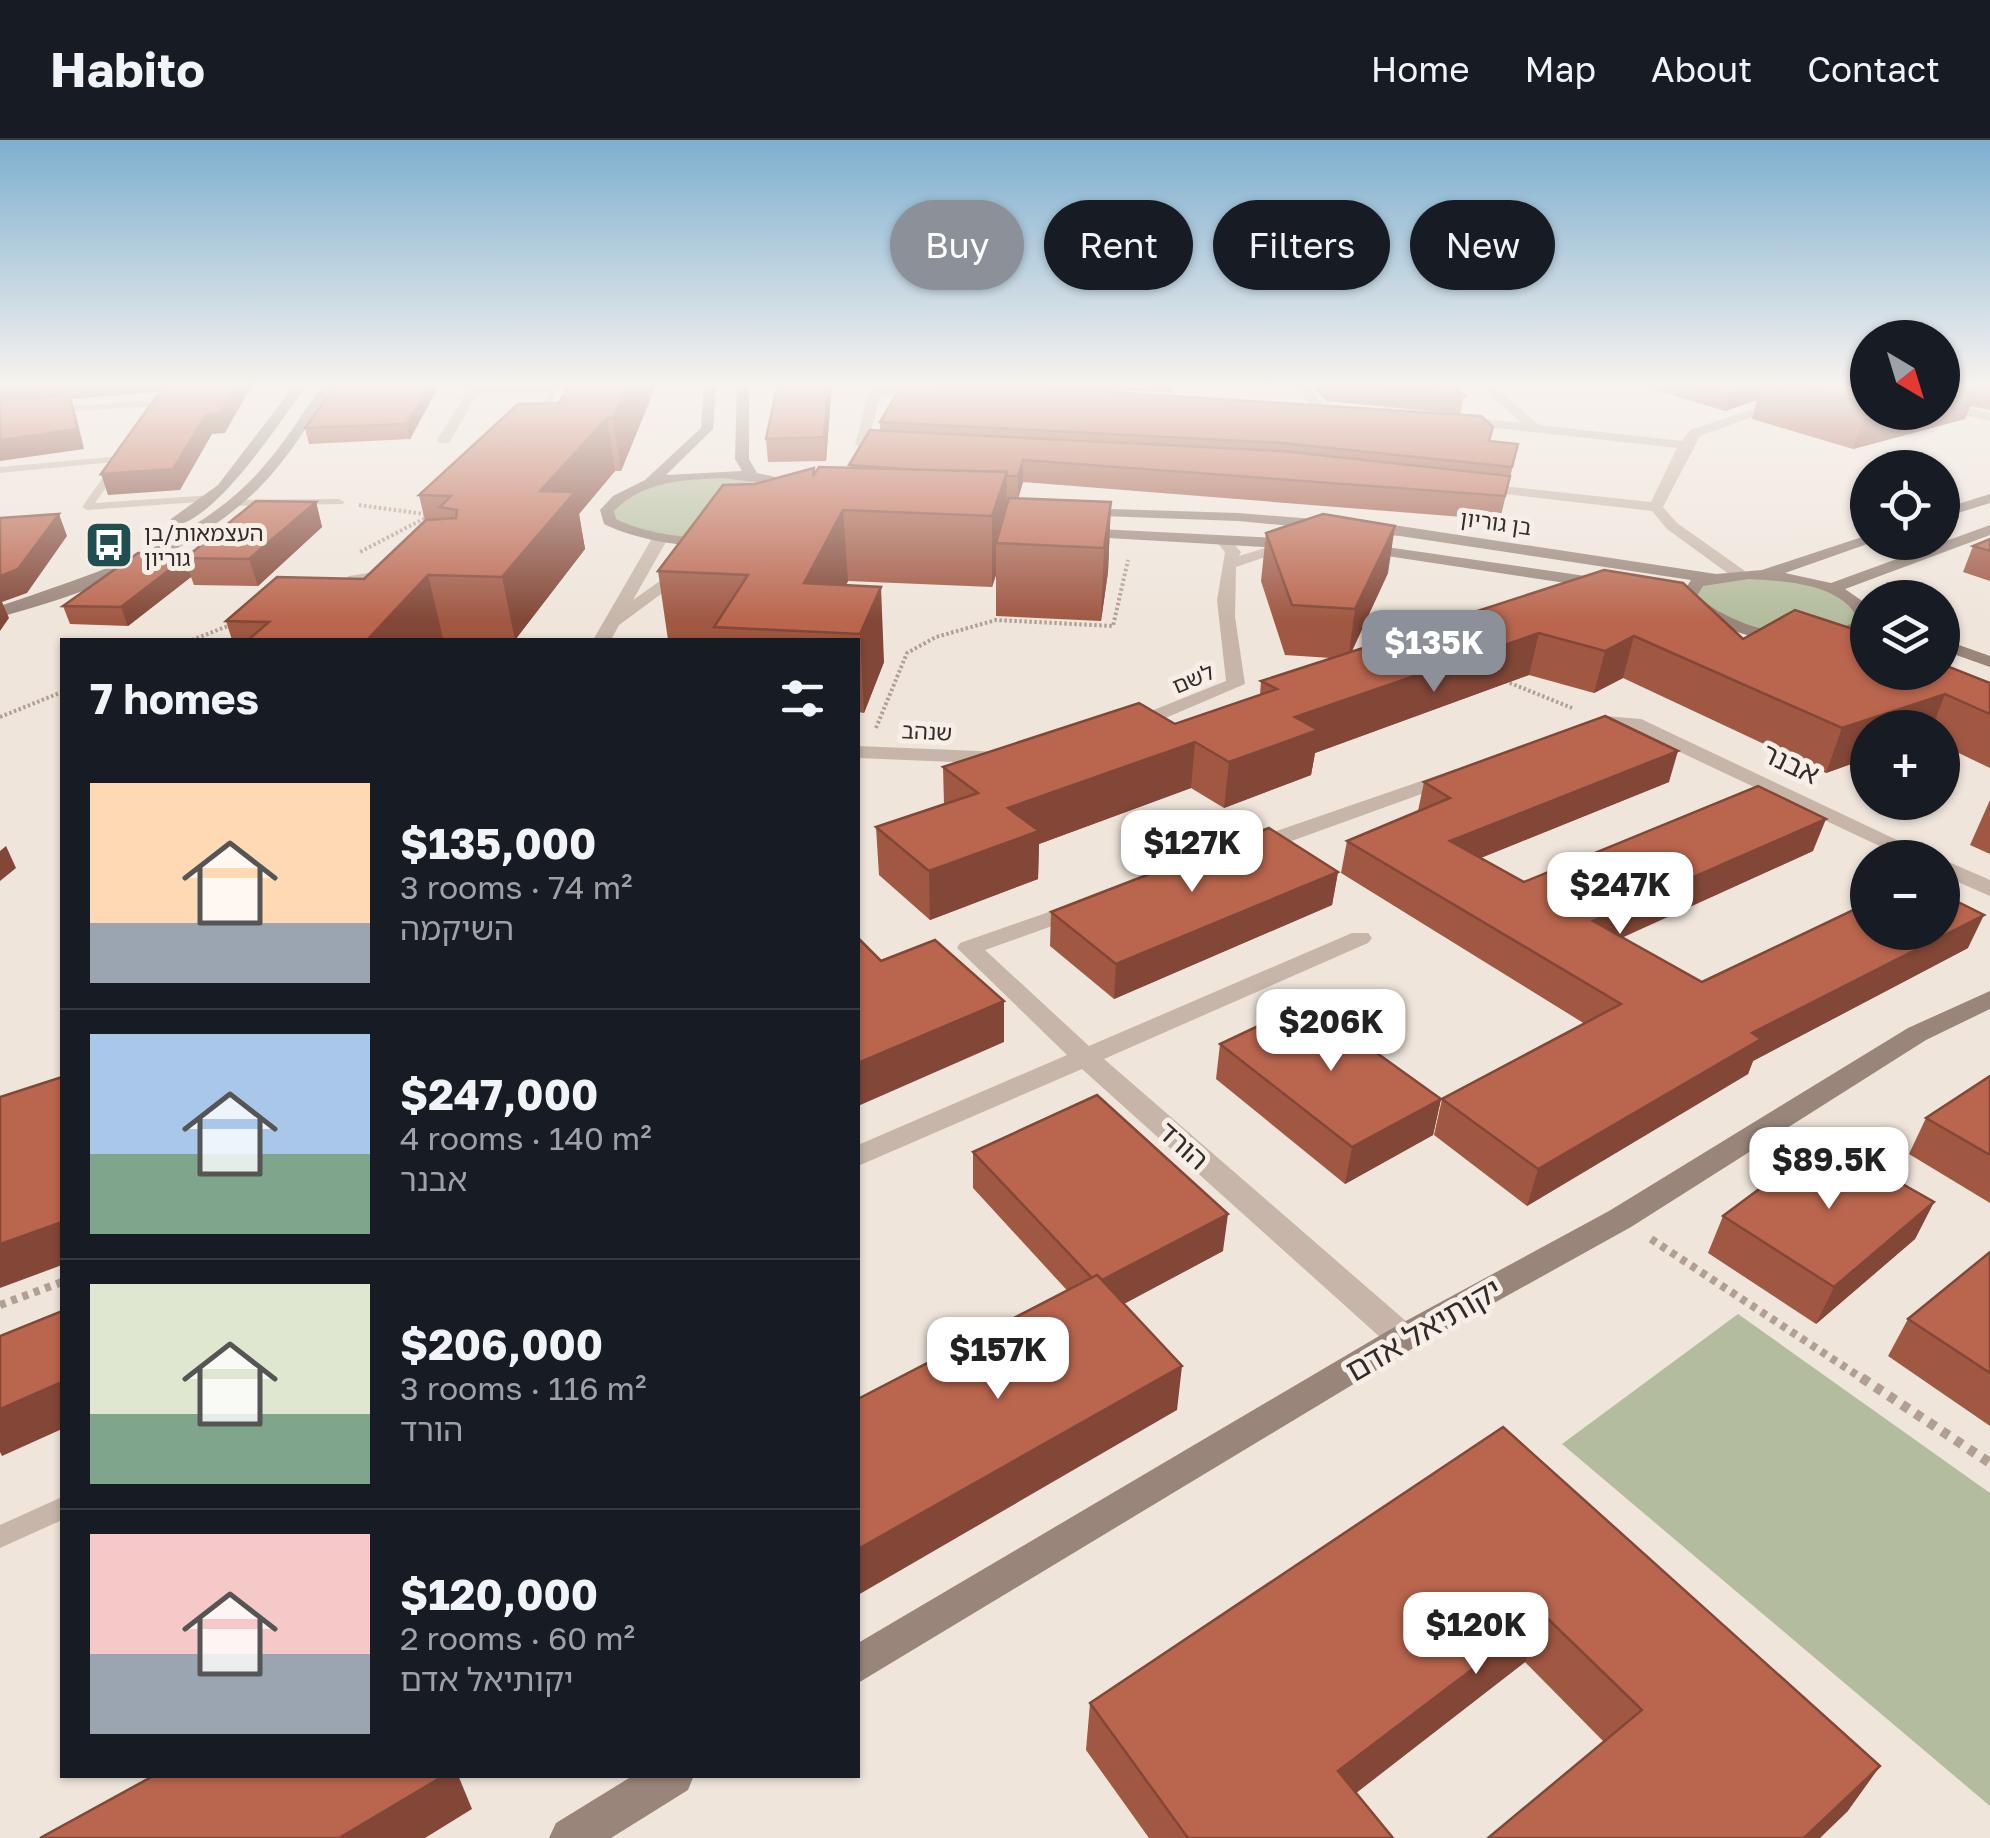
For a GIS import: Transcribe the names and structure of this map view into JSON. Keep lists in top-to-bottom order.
{
  "streets": {
    "street": [
      "בן גוריון",
      "לשם",
      "שנהב",
      "אבנר",
      "הורד",
      "יקותיאל אדם"
    ]
  },
  "crossings": [
    ["הורד", "יקותיאל אדם"]
  ],
  "places": {
    "bus stop": ["העצמאות/בן גוריון"]
  },
  "north": "bottom right",
  "page": {
    "header": "Habito",
    "nav": [
      "Home",
      "Map",
      "About",
      "Contact"
    ],
    "chip": [
      "Buy",
      "Rent",
      "Filters",
      "New"
    ],
    "map_buttons": ["+", "−"],
    "price": [
      "$135K",
      "$127K",
      "$247K",
      "$206K",
      "$89.5K",
      "$157K",
      "$120K"
    ],
    "heading": "7 homes",
    "list": [
      {
        "name": "$135,000",
        "note": "3 rooms · 74 m² · השיקמה"
      },
      {
        "name": "$247,000",
        "note": "4 rooms · 140 m² · אבנר"
      },
      {
        "name": "$206,000",
        "note": "3 rooms · 116 m² · הורד"
      },
      {
        "name": "$120,000",
        "note": "2 rooms · 60 m² · יקותיאל אדם"
      }
    ]
  }
}
